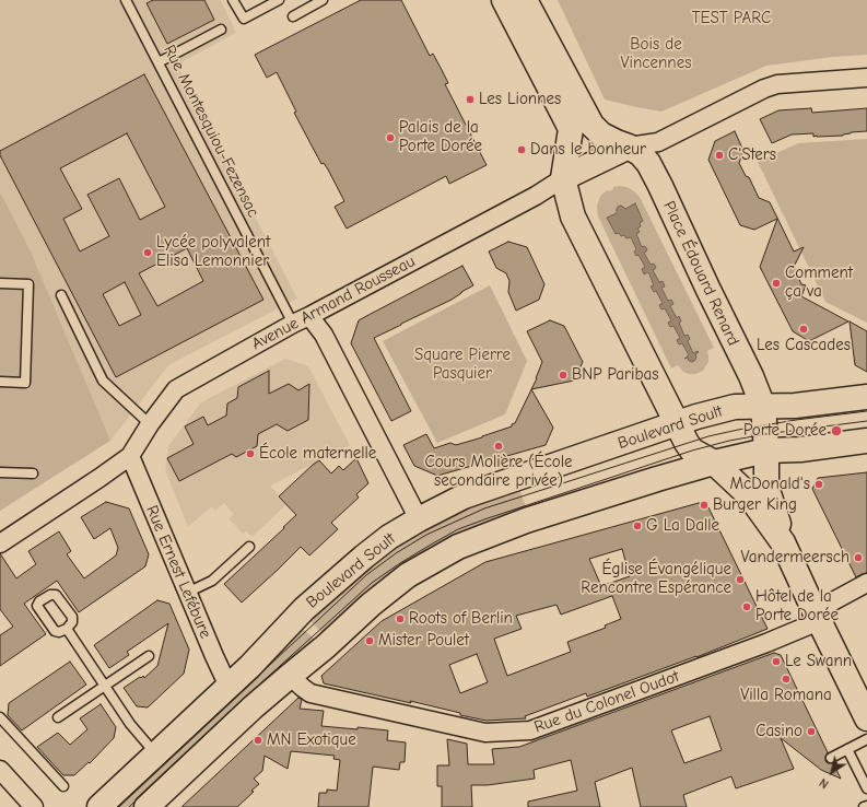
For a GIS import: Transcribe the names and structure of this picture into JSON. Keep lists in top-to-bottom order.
{
  "streets": {
    "main road": ["Place Édouard Renard", "Boulevard Soult"],
    "street": ["Avenue Armand Rousseau", "Rue Ernest Lefébure", "Rue du Colonel Oudot"],
    "lane": ["Rue Montesquiou-Fezensac"]
  },
  "crossings": [
    ["Rue Montesquiou-Fezensac", "Avenue Armand Rousseau"],
    ["Place Édouard Renard", "Boulevard Soult"],
    ["Avenue Armand Rousseau", "Rue Ernest Lefébure"],
    ["Boulevard Soult", "Rue Ernest Lefébure"]
  ],
  "parks": ["TEST PARC", "Bois de Vincennes", "Square Pierre Pasquier"],
  "places": [
    "Les Lionnes",
    "Palais de la Porte Dorée",
    "Dans le bonheur",
    "C'Sters",
    "Lycée polyvalent Elisa Lemonnier",
    "Comment ça va",
    "Les Cascades",
    "BNP Paribas",
    "Porte Dorée",
    "Cours Molière (École secondaire privée)",
    "École maternelle",
    "McDonald's",
    "Burger King",
    "G La Dalle",
    "Vandermeersch",
    "Église Évangélique Rencontre Espérance",
    "Hôtel de la Porte Dorée",
    "Roots of Berlin",
    "Mister Poulet",
    "Le Swann",
    "Villa Romana",
    "Casino",
    "MN Exotique"
  ],
  "north": "bottom left"
}
